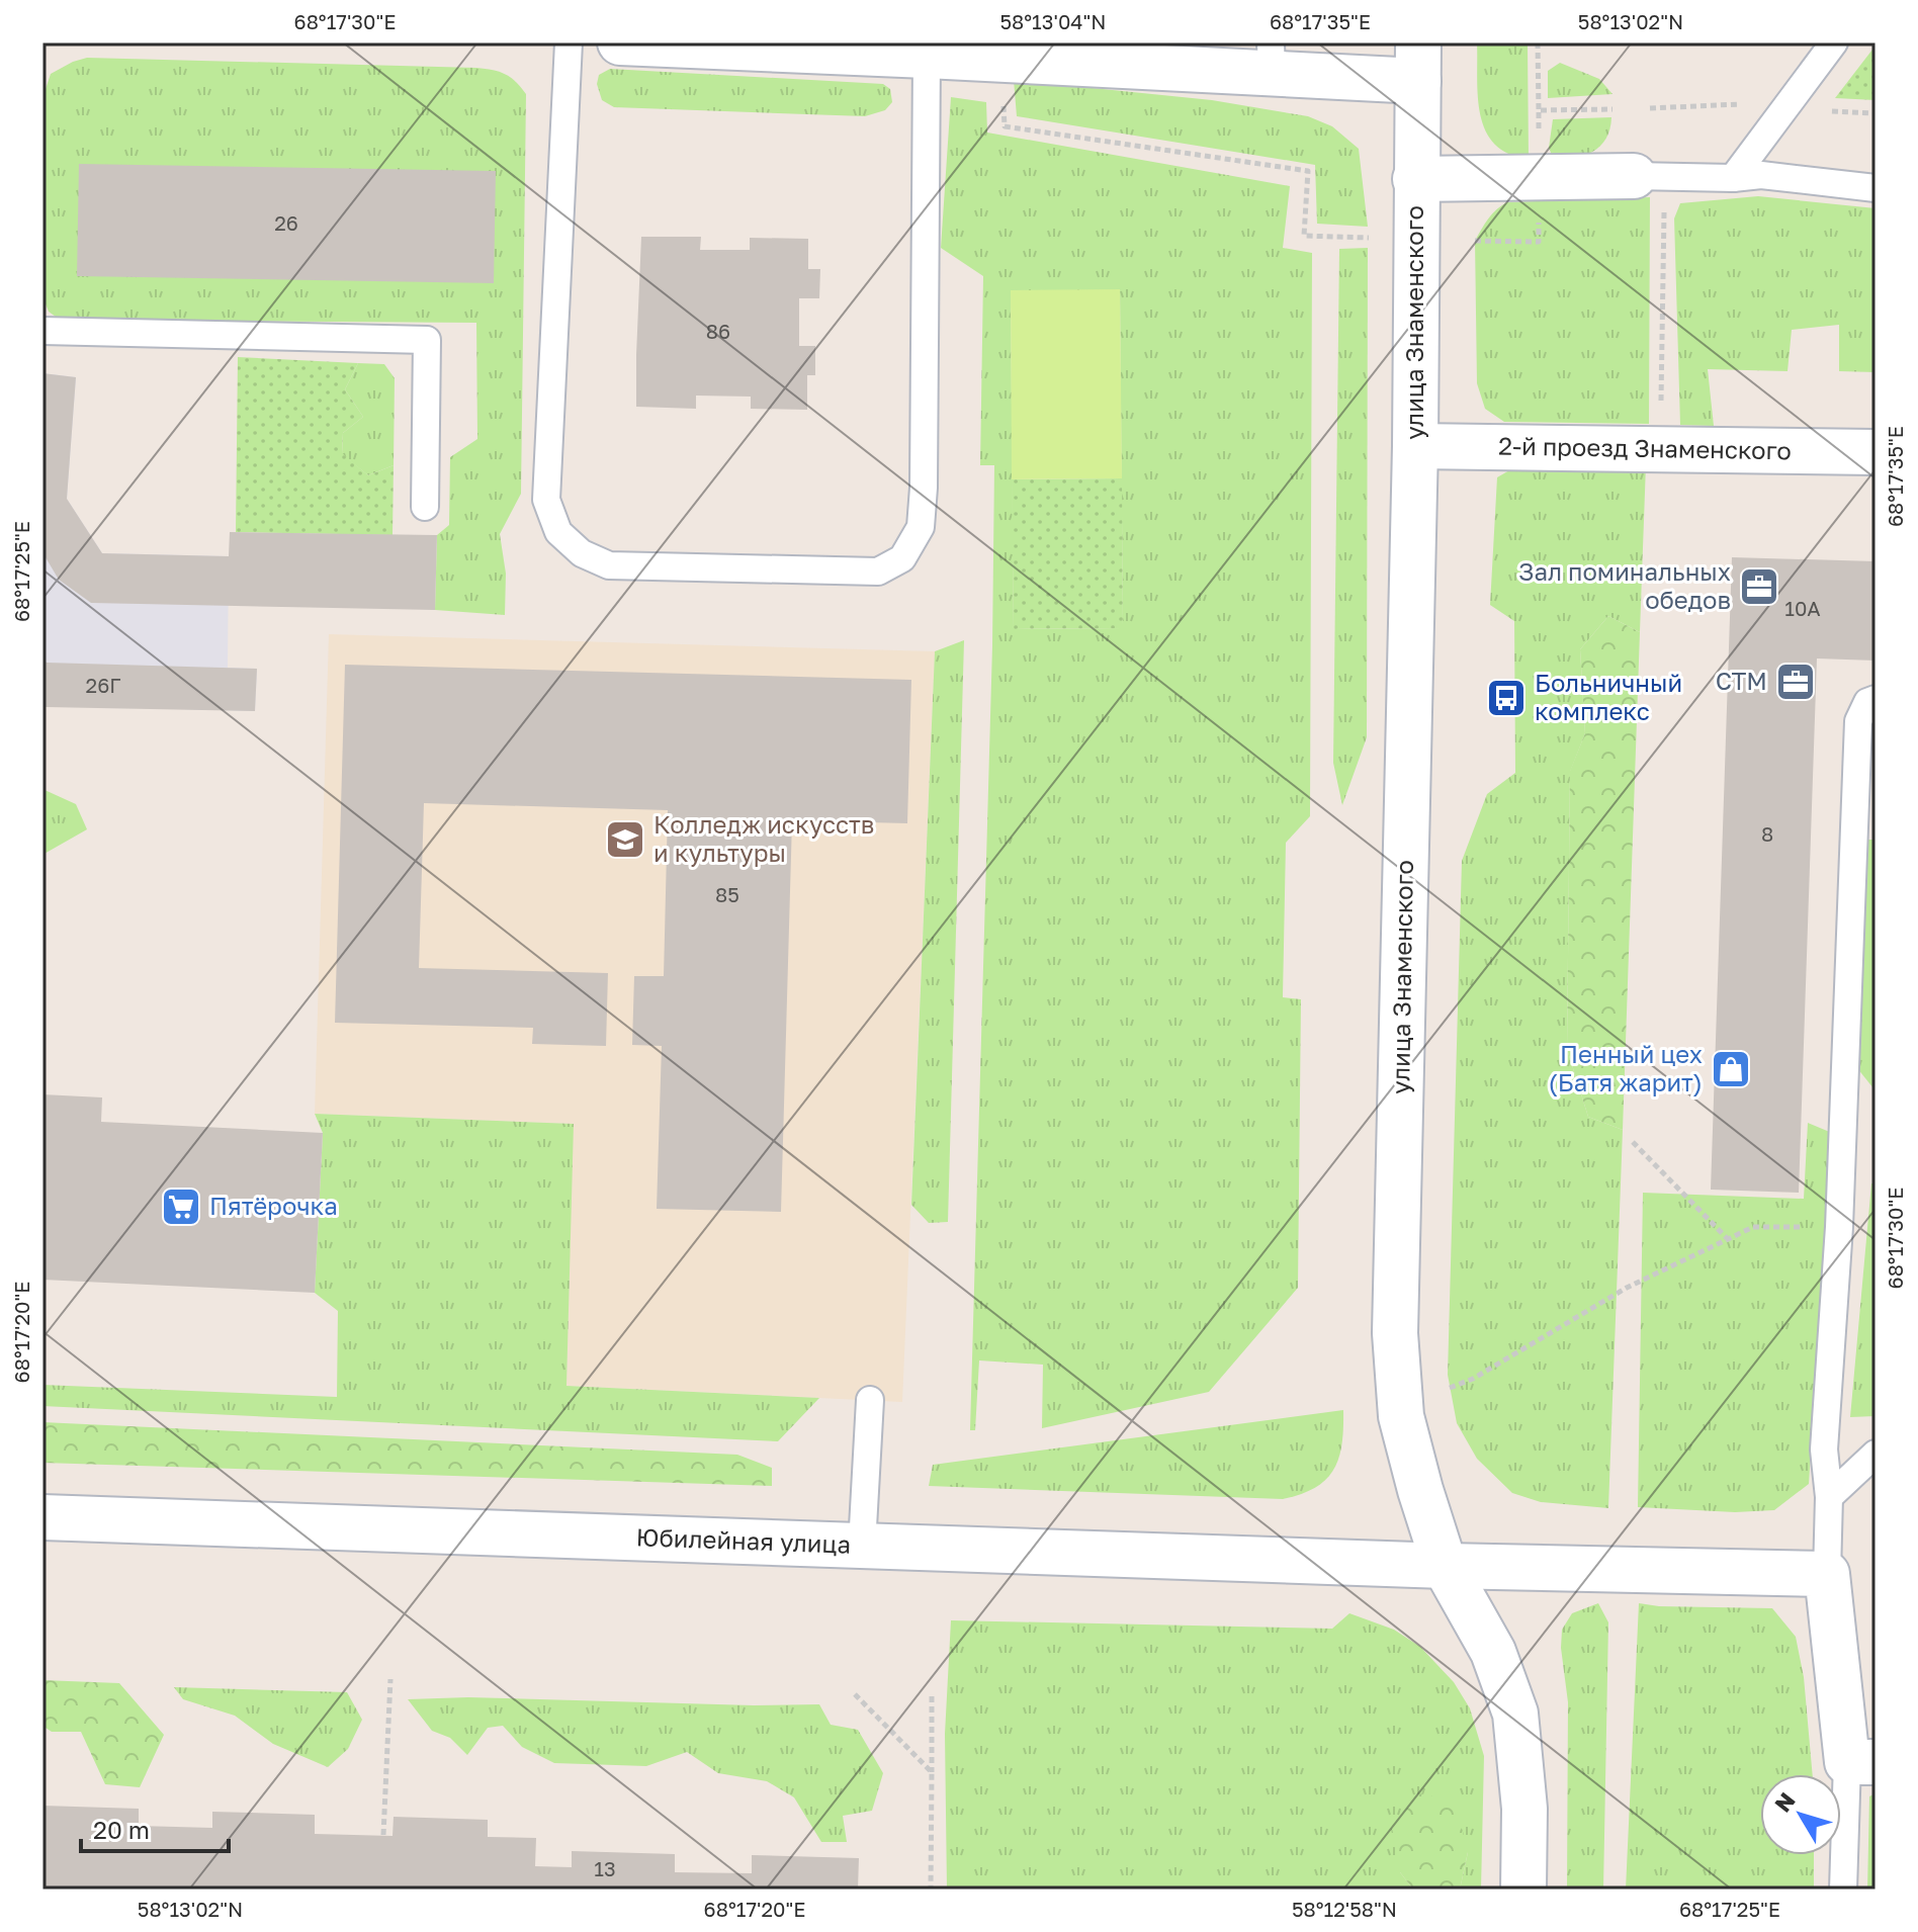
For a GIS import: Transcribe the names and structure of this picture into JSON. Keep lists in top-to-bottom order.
{
  "streets": {
    "main road": ["улица Знаменского", "2-й проезд Знаменского", "Юбилейная улица"]
  },
  "crossings": [
    ["улица Знаменского", "2-й проезд Знаменского"],
    ["улица Знаменского", "Юбилейная улица"]
  ],
  "places": {
    "office": ["Зал поминальных обедов", "СТМ"],
    "bus stop": ["Больничный комплекс"],
    "school or university": ["Колледж искусств и культуры"],
    "shop": ["Пенный цех (Батя жарит)"],
    "supermarket": ["Пятёрочка"]
  },
  "house_numbers": [
    "26",
    "86",
    "10А",
    "26Г",
    "8",
    "85",
    "13"
  ],
  "scale_bar": "20 m",
  "north": "top left",
  "coordinates": [
    "68°17'30\"E",
    "58°13'04\"N",
    "68°17'35\"E",
    "58°13'02\"N",
    "68°17'25\"E",
    "68°17'20\"E",
    "58°12'58\"N"
  ]
}
